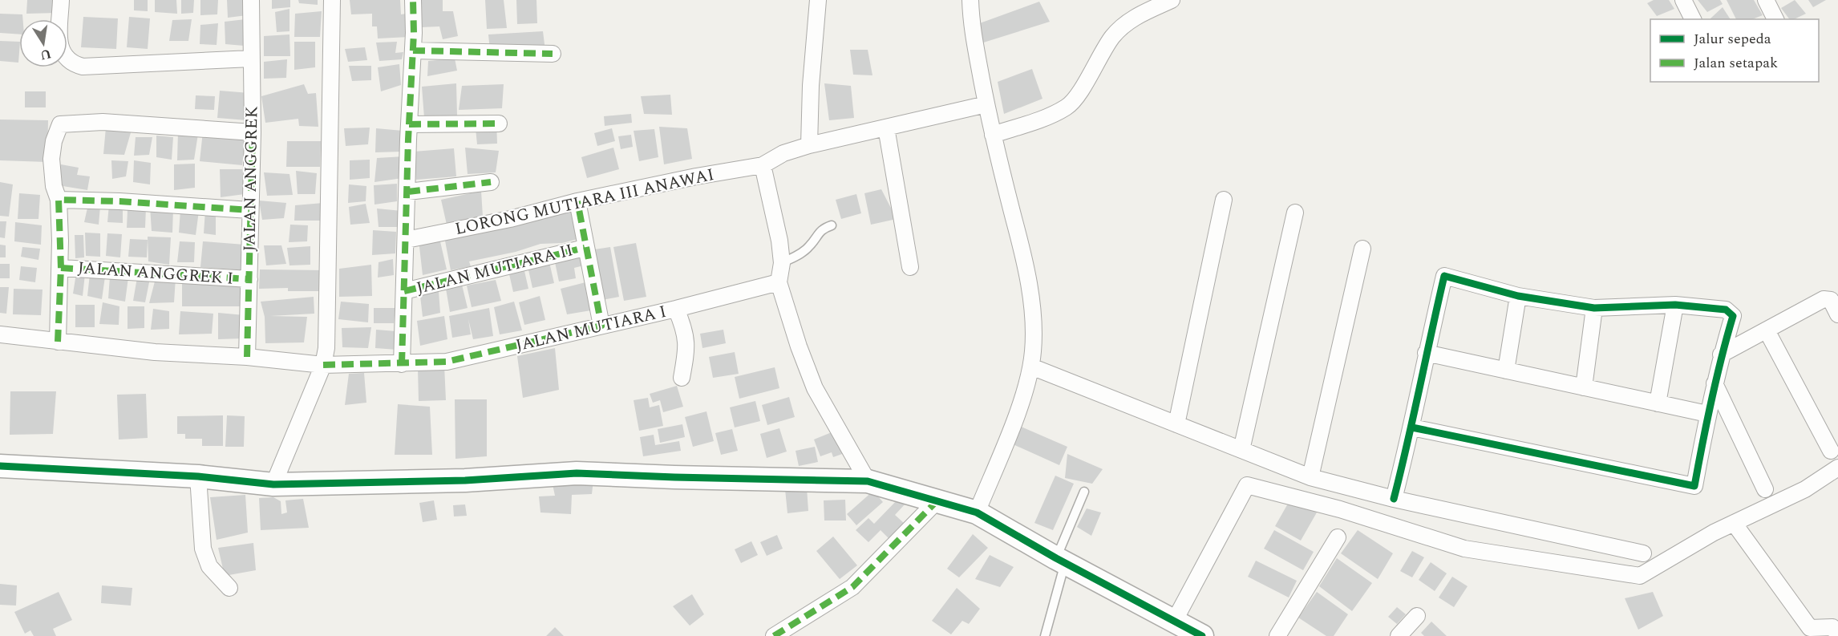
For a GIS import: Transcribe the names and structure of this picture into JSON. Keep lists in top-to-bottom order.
{
  "streets": {
    "street": [
      "JALAN ANGGREK",
      "LORONG MUTIARA III ANAWAI",
      "JALAN MUTIARA II",
      "JALAN ANGGREK I",
      "JALAN MUTIARA I"
    ]
  },
  "crossings": [
    ["JALAN ANGGREK", "JALAN ANGGREK I"],
    ["JALAN ANGGREK", "JALAN MUTIARA I"]
  ],
  "legend": ["Jalur sepeda", "Jalan setapak"],
  "north": "bottom"
}
